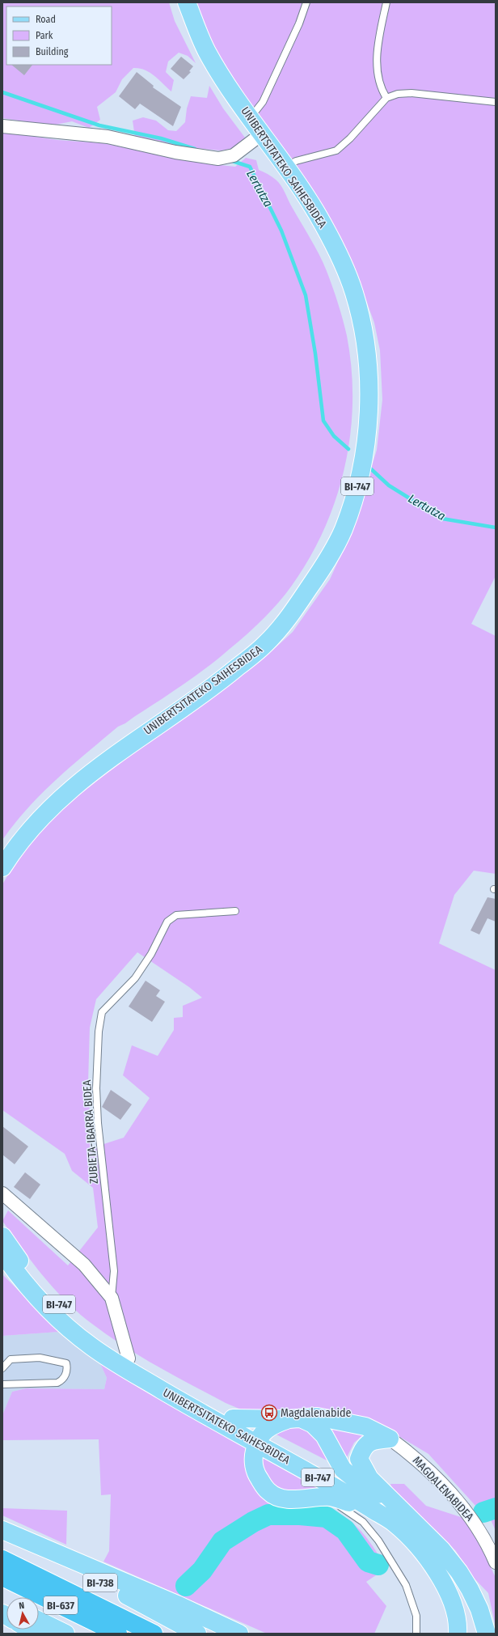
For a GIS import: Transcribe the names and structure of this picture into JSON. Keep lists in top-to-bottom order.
{
  "streets": {
    "highway": ["BI-637"],
    "main road": ["UNIBERTSITATEKO SAIHESBIDEA", "BI-747", "BI-738"],
    "street": ["MAGDALENABIDEA"],
    "lane": ["ZUBIETA-IBARRA BIDEA"]
  },
  "crossings": [
    ["UNIBERTSITATEKO SAIHESBIDEA", "BI-747"]
  ],
  "water": ["Lertutza"],
  "places": {
    "bus stop": ["Magdalenabide"]
  },
  "legend": ["Road", "Park", "Building"],
  "north": "top"
}
